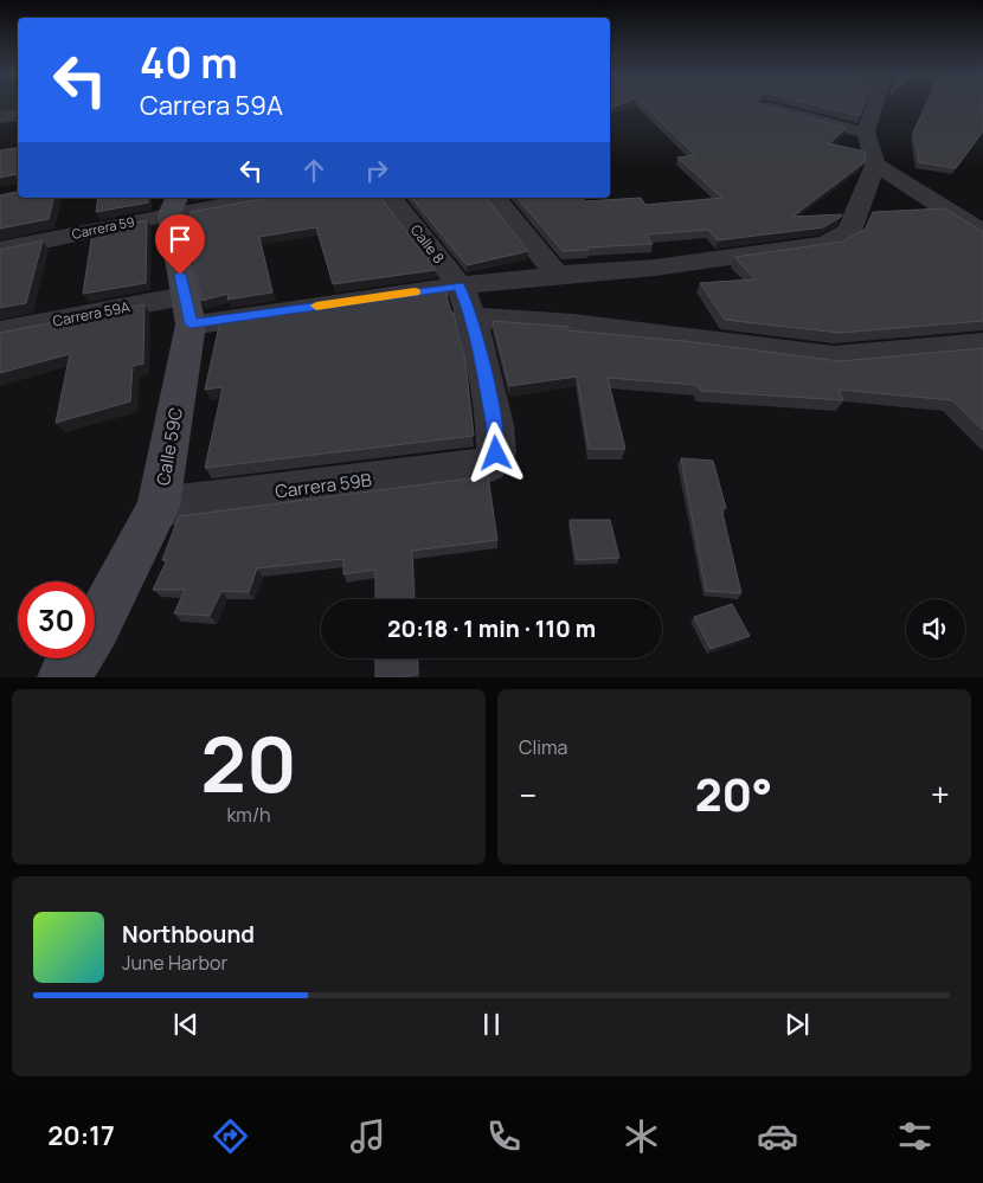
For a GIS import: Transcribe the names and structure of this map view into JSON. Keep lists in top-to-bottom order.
{
  "streets": {
    "street": [
      "Carrera 59",
      "Calle 8",
      "Carrera 59A",
      "Calle 59C",
      "Carrera 59B"
    ]
  },
  "crossings": [
    ["Carrera 59", "Calle 59C"],
    ["Calle 8", "Carrera 59A"],
    ["Calle 8", "Carrera 59B"],
    ["Carrera 59A", "Calle 59C"],
    ["Calle 59C", "Carrera 59B"]
  ],
  "page": {
    "turn": ["40 m", "Carrera 59A"],
    "limit": "30",
    "trip": "20:18 · 1 min · 110 m",
    "tile": [
      ["20", "km/h"],
      "Clima"
    ],
    "heat": ["−", "20°", "+"],
    "song": ["Northbound", "June Harbor"],
    "tabs": "20:17"
  }
}
